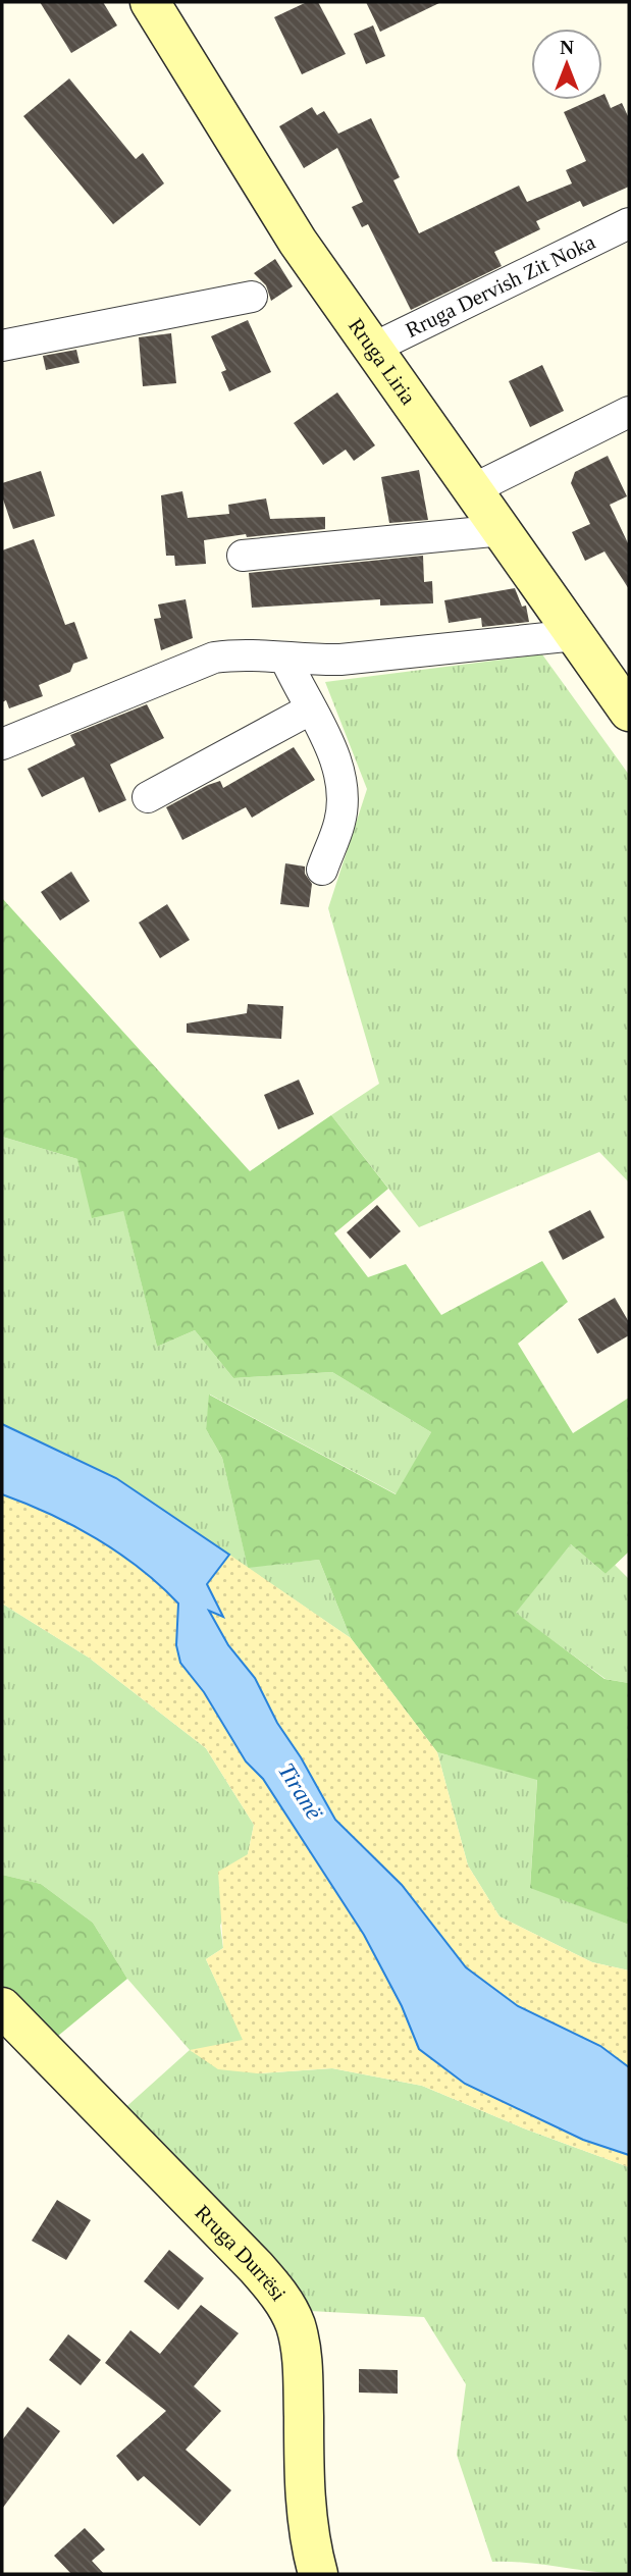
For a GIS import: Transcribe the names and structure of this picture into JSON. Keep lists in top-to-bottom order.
{
  "streets": {
    "main road": ["Rruga Liria", "Rruga Durrësi"],
    "street": ["Rruga Dervish Zit Noka"]
  },
  "crossings": [
    ["Rruga Dervish Zit Noka", "Rruga Liria"]
  ],
  "water": ["Tiranë"],
  "north": "top"
}
